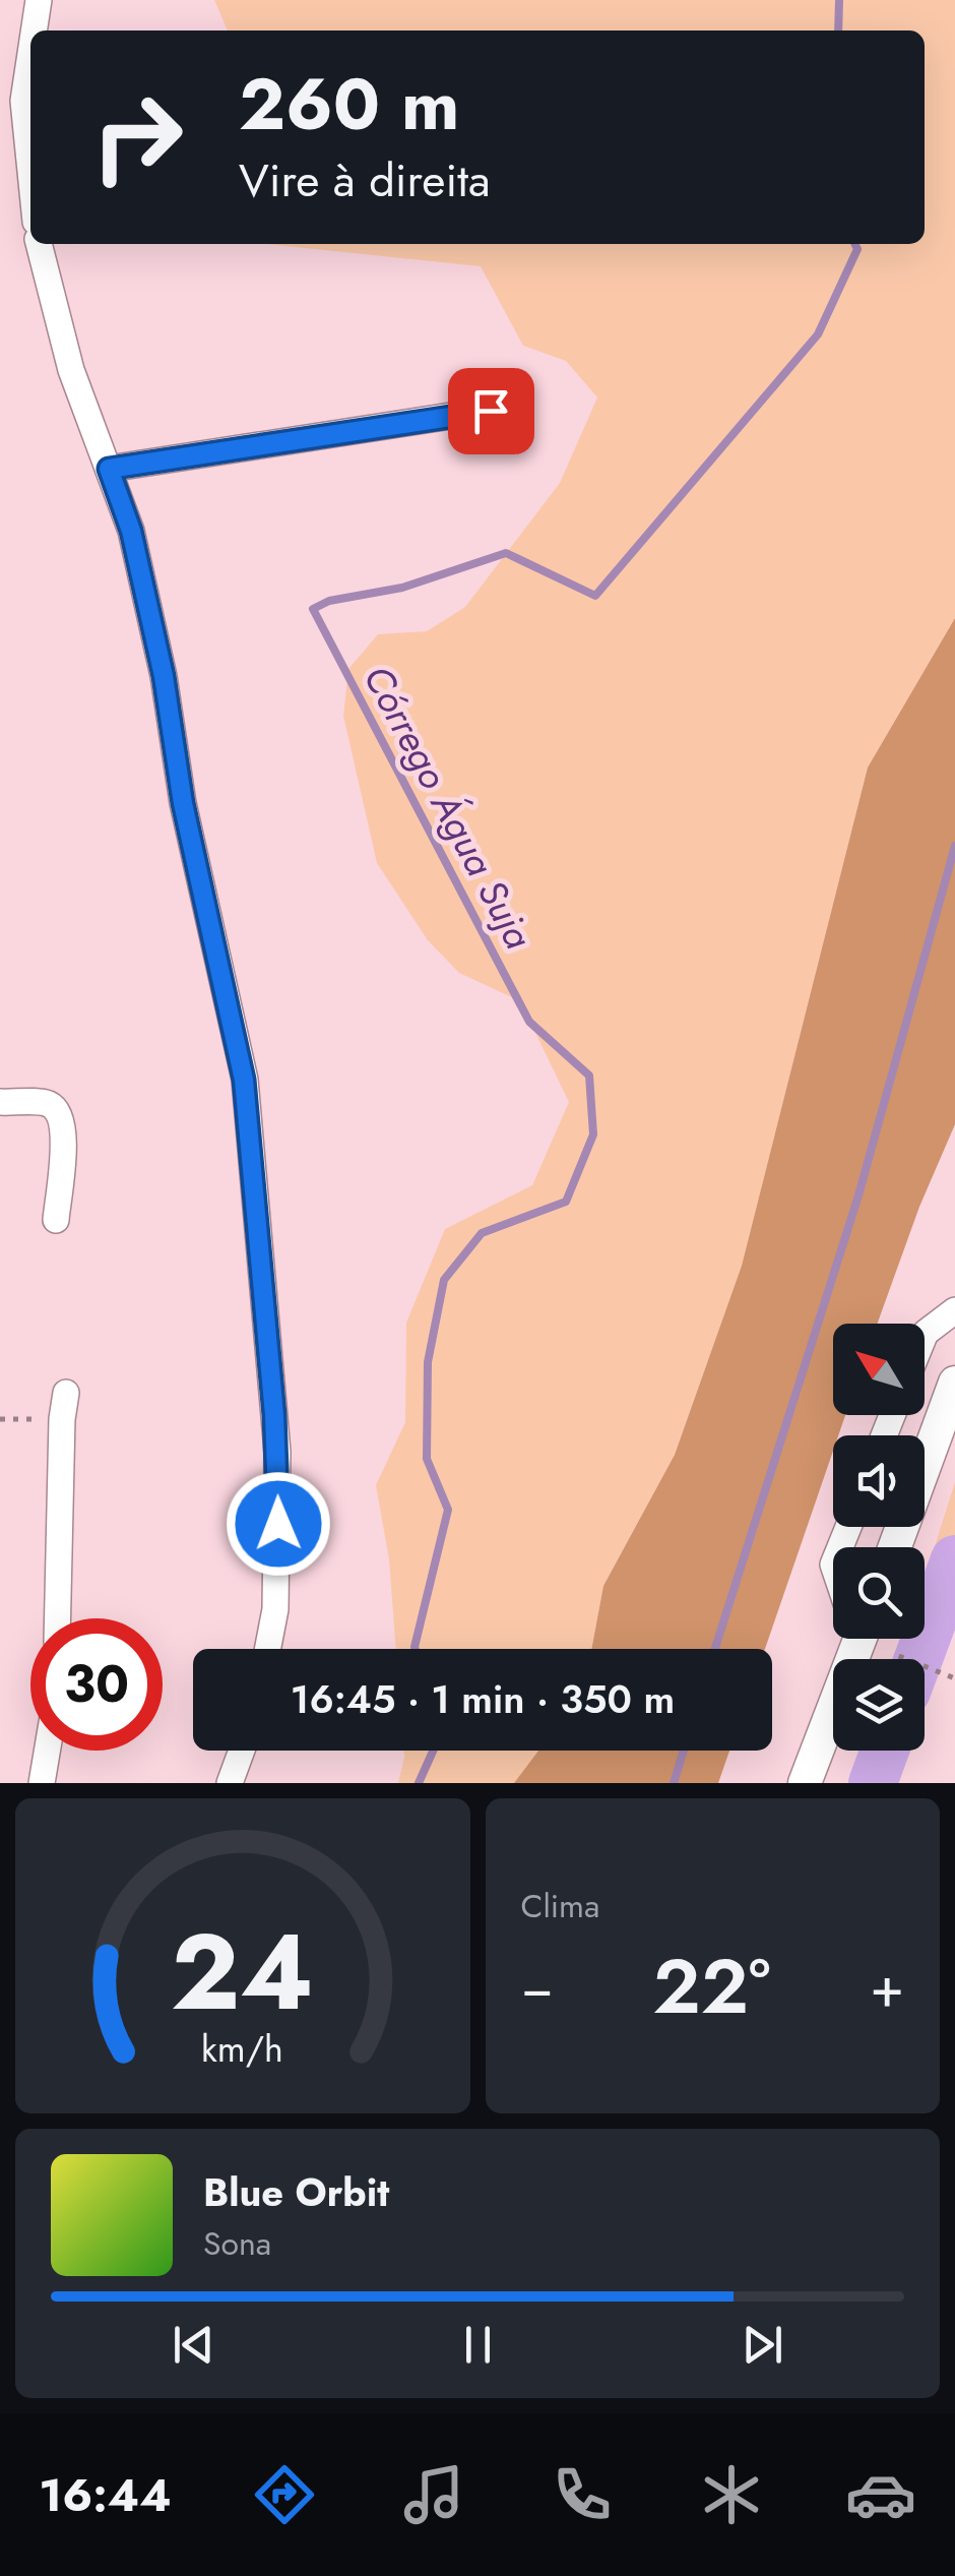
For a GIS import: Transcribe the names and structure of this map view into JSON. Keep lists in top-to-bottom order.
{
  "water": ["Córrego Água Suja"],
  "north": "top left",
  "page": {
    "turn": ["260 m", "Vire à direita"],
    "limit": "30",
    "trip": "16:45 · 1 min · 350 m",
    "tile": "Clima",
    "heat": ["−", "22°", "+"],
    "song": ["Blue Orbit", "Sona"],
    "tabs": "16:44",
    "gauge": ["24", "km/h"]
  }
}
